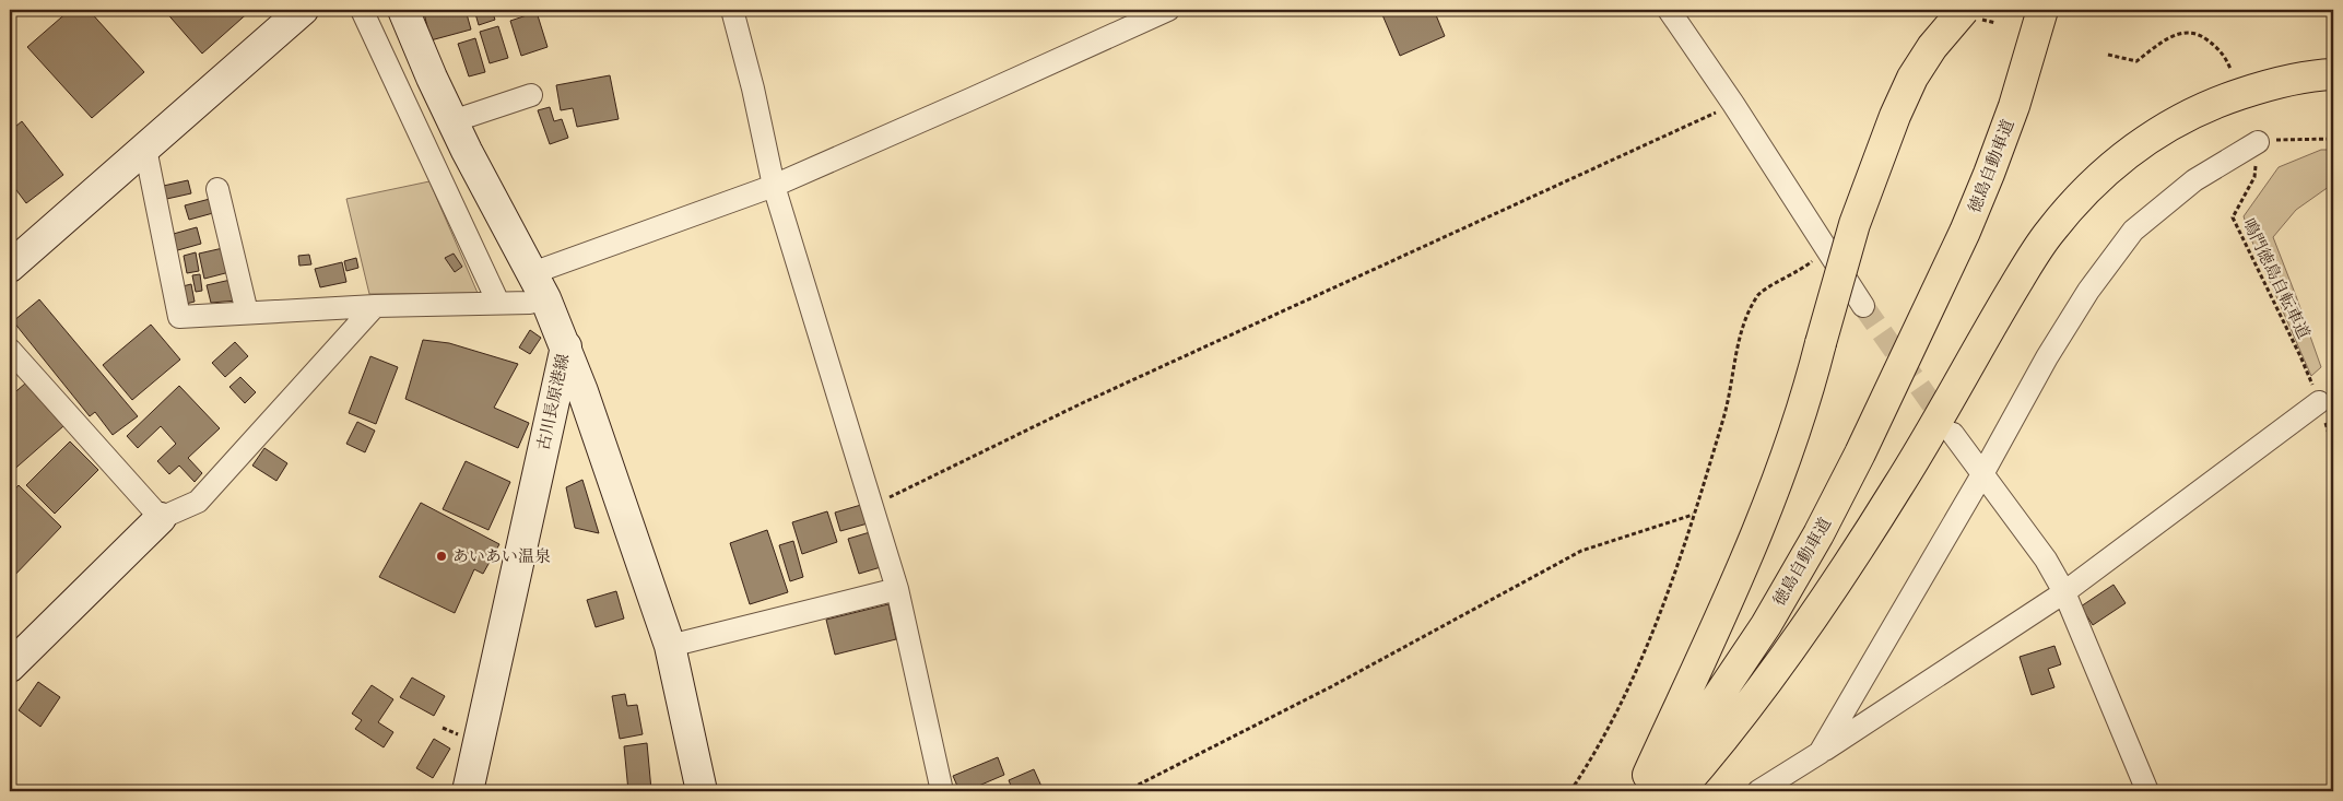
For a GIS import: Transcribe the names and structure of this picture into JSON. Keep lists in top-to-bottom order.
{
  "streets": {
    "highway": ["徳島自動車道"],
    "street": ["古川長原港線"],
    "path": ["鳴門徳島自転車道"]
  },
  "places": ["あいあい温泉"]
}
